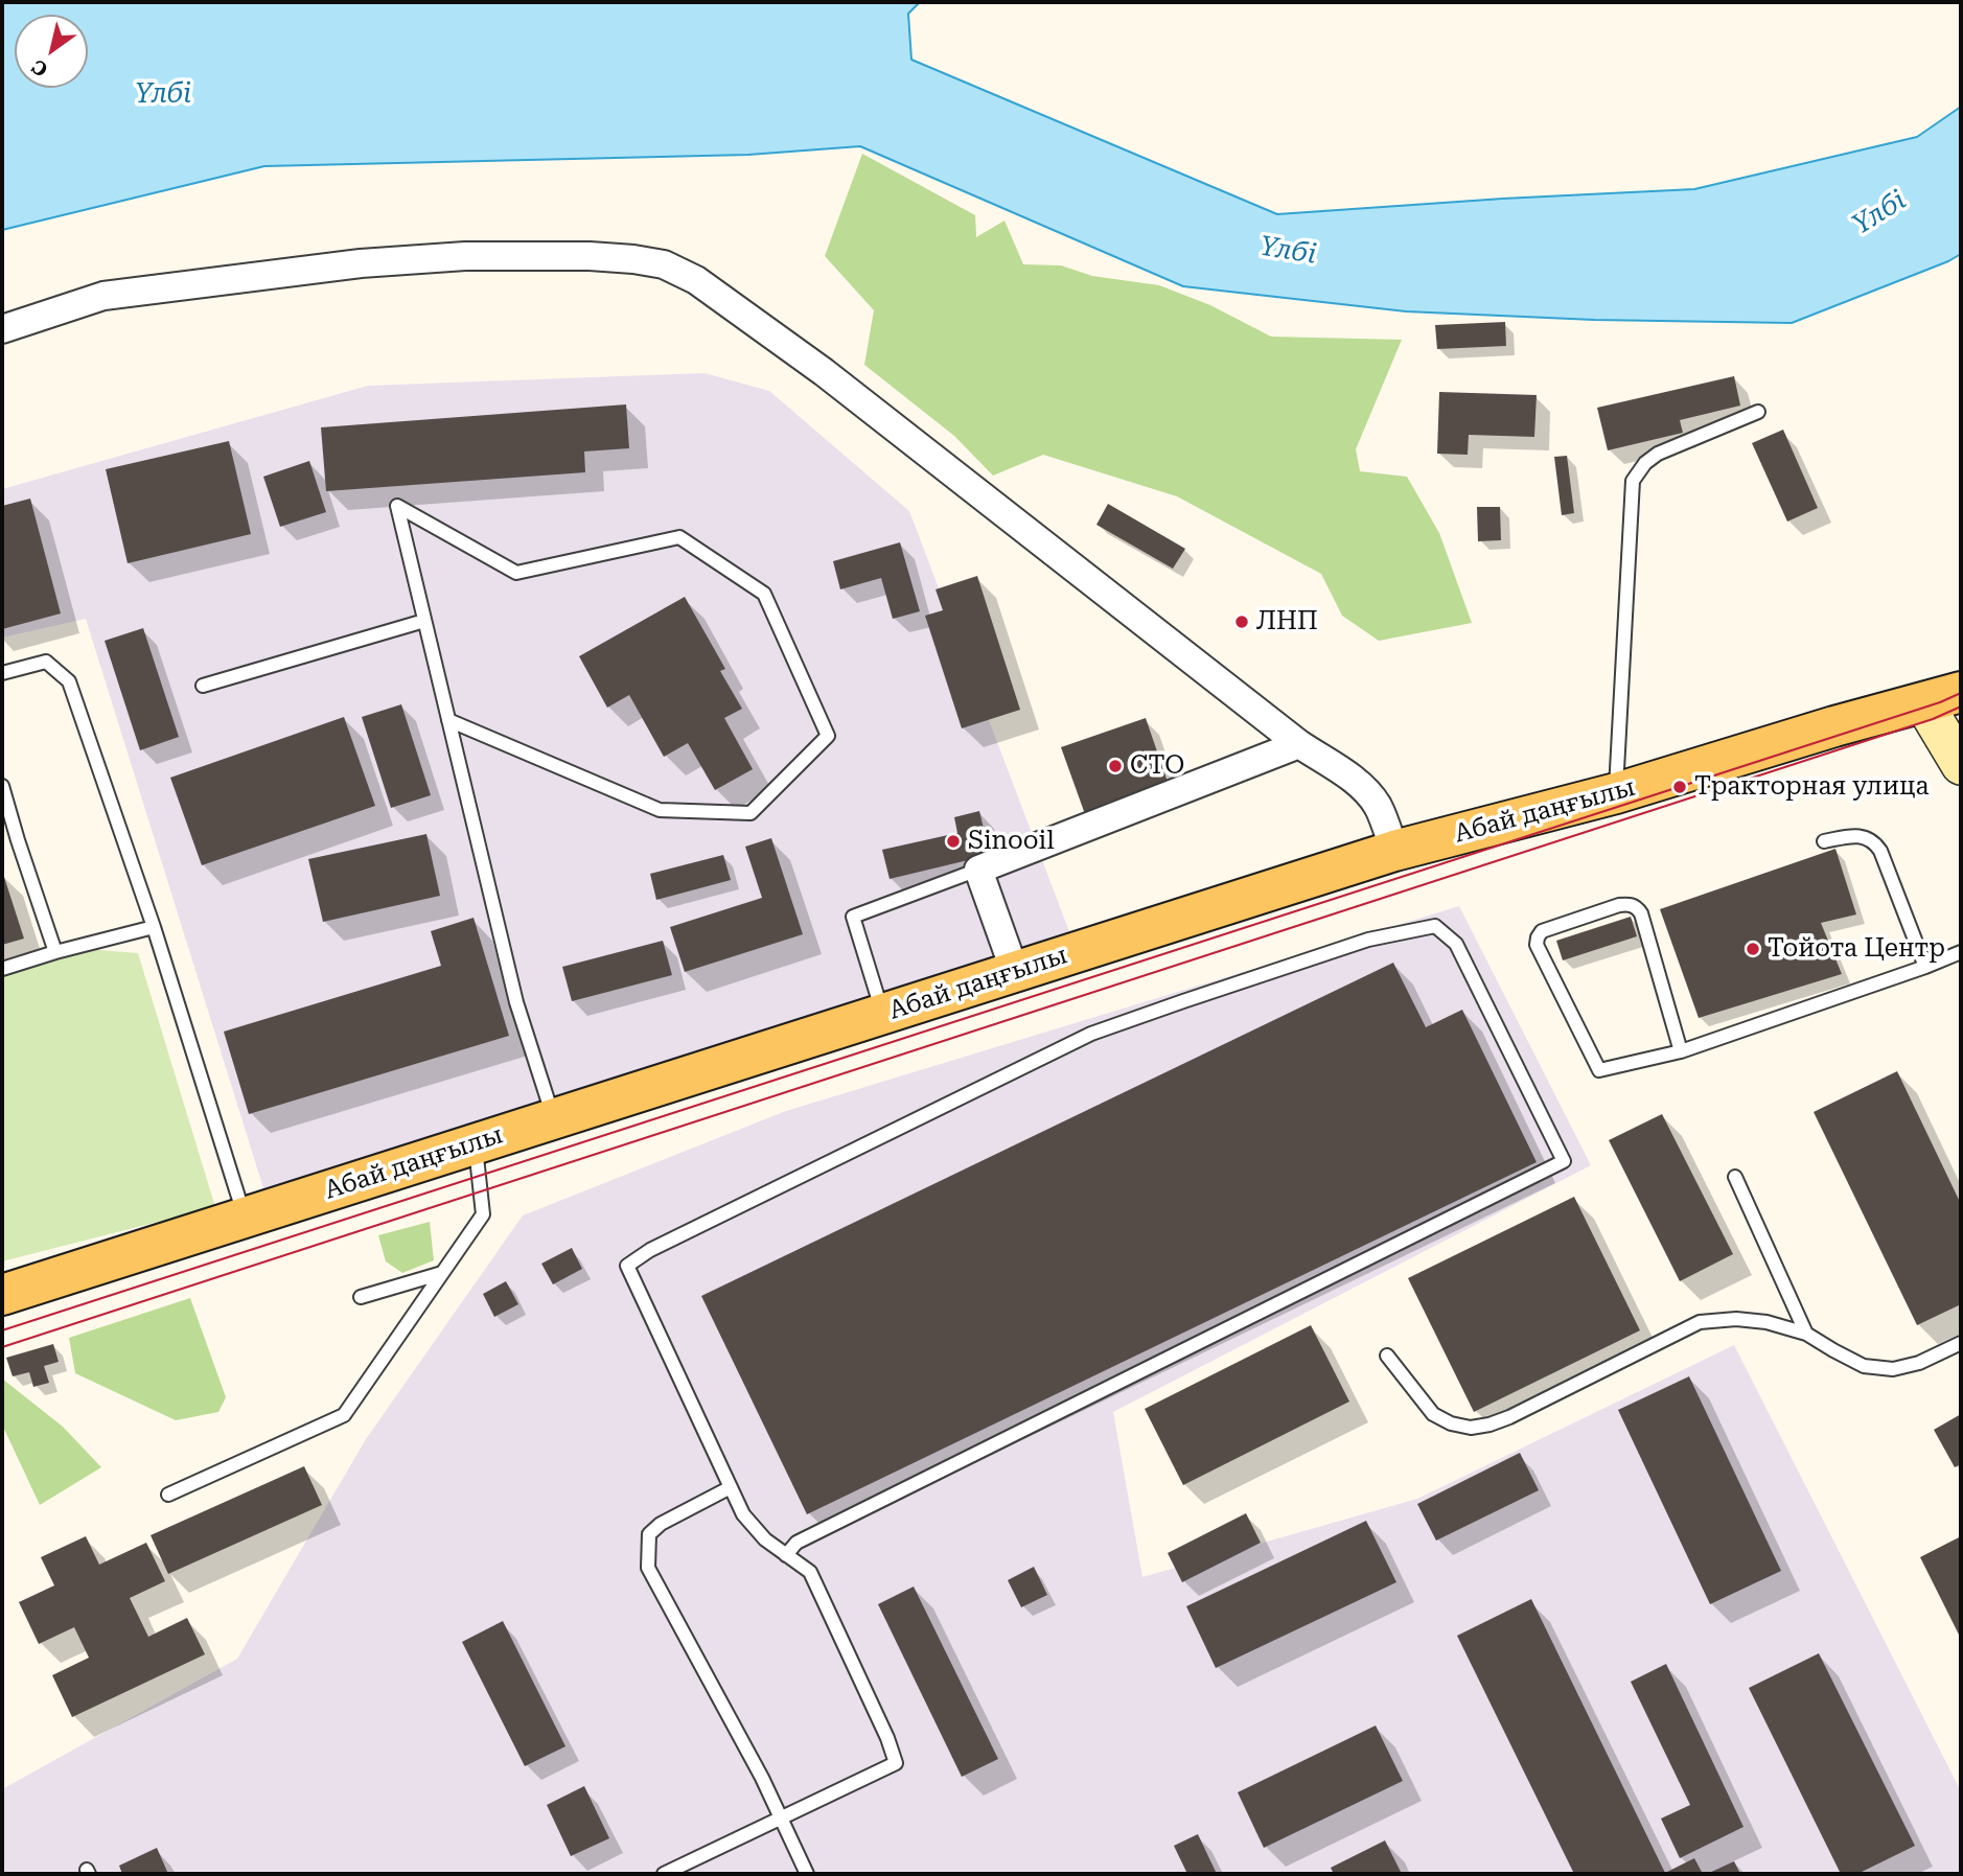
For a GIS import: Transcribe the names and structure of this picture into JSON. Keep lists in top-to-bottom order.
{
  "streets": {
    "main road": ["Абай даңғылы"]
  },
  "water": ["Үлбі"],
  "places": [
    "ЛНП",
    "СТО",
    "Тракторная улица",
    "Sinooil",
    "Тойота Центр"
  ],
  "north": "bottom left"
}
